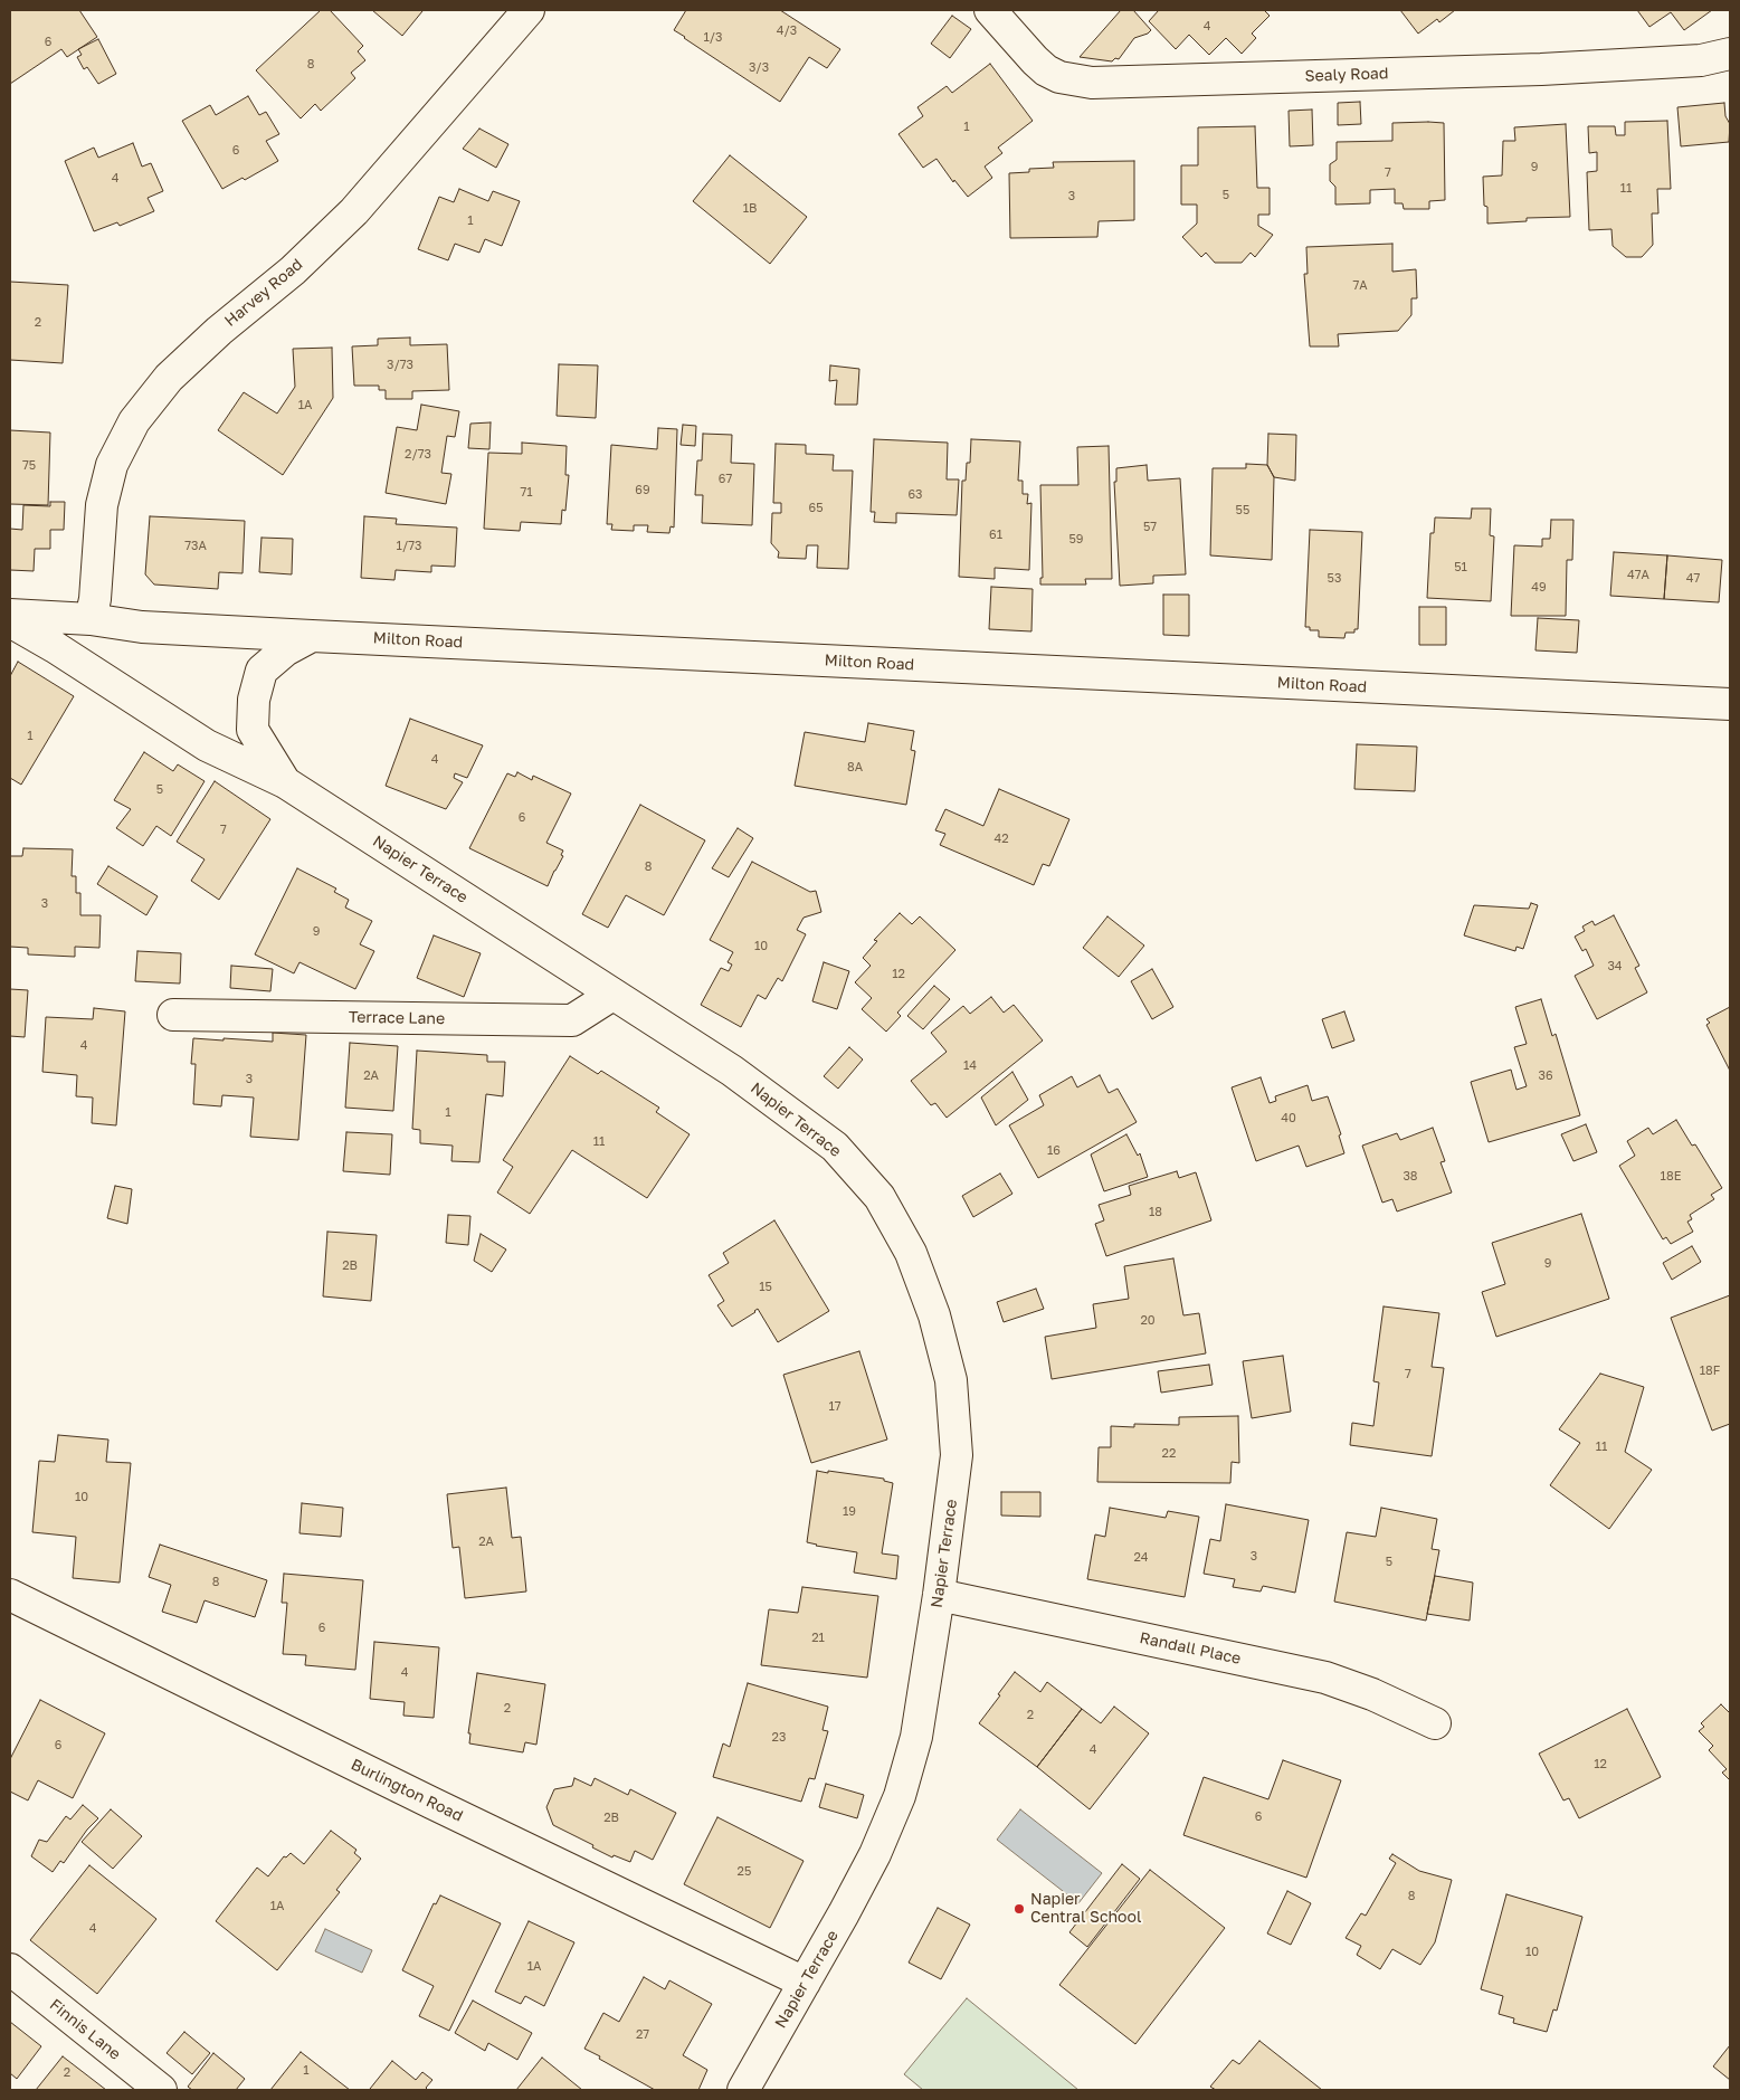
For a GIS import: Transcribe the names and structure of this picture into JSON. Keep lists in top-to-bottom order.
{
  "streets": {
    "street": [
      "Sealy Road",
      "Harvey Road",
      "Milton Road",
      "Napier Terrace",
      "Terrace Lane",
      "Randall Place",
      "Burlington Road",
      "Finnis Lane"
    ]
  },
  "crossings": [
    ["Harvey Road", "Milton Road"],
    ["Napier Terrace", "Terrace Lane"],
    ["Napier Terrace", "Randall Place"],
    ["Napier Terrace", "Burlington Road"]
  ],
  "places": ["Napier Central School"],
  "house_numbers": [
    "4",
    "4/3",
    "1/3",
    "6",
    "8",
    "3/3",
    "1",
    "6",
    "9",
    "7",
    "4",
    "11",
    "5",
    "3",
    "1B",
    "1",
    "7A",
    "2",
    "3/73",
    "1A",
    "2/73",
    "75",
    "67",
    "69",
    "71",
    "63",
    "65",
    "55",
    "57",
    "61",
    "59",
    "73A",
    "1/73",
    "51",
    "47A",
    "53",
    "47",
    "49",
    "1",
    "4",
    "8A",
    "5",
    "6",
    "7",
    "42",
    "8",
    "3",
    "9",
    "10",
    "34",
    "12",
    "4",
    "14",
    "2A",
    "36",
    "3",
    "1",
    "40",
    "11",
    "16",
    "38",
    "18E",
    "18",
    "9",
    "2B",
    "15",
    "20",
    "18F",
    "7",
    "17",
    "11",
    "22",
    "10",
    "19",
    "2A",
    "3",
    "24",
    "5",
    "8",
    "6",
    "21",
    "4",
    "2",
    "2",
    "23",
    "6",
    "4",
    "12",
    "6",
    "2B",
    "25",
    "8",
    "1A",
    "4",
    "10",
    "1A",
    "27",
    "1",
    "2"
  ]
}
